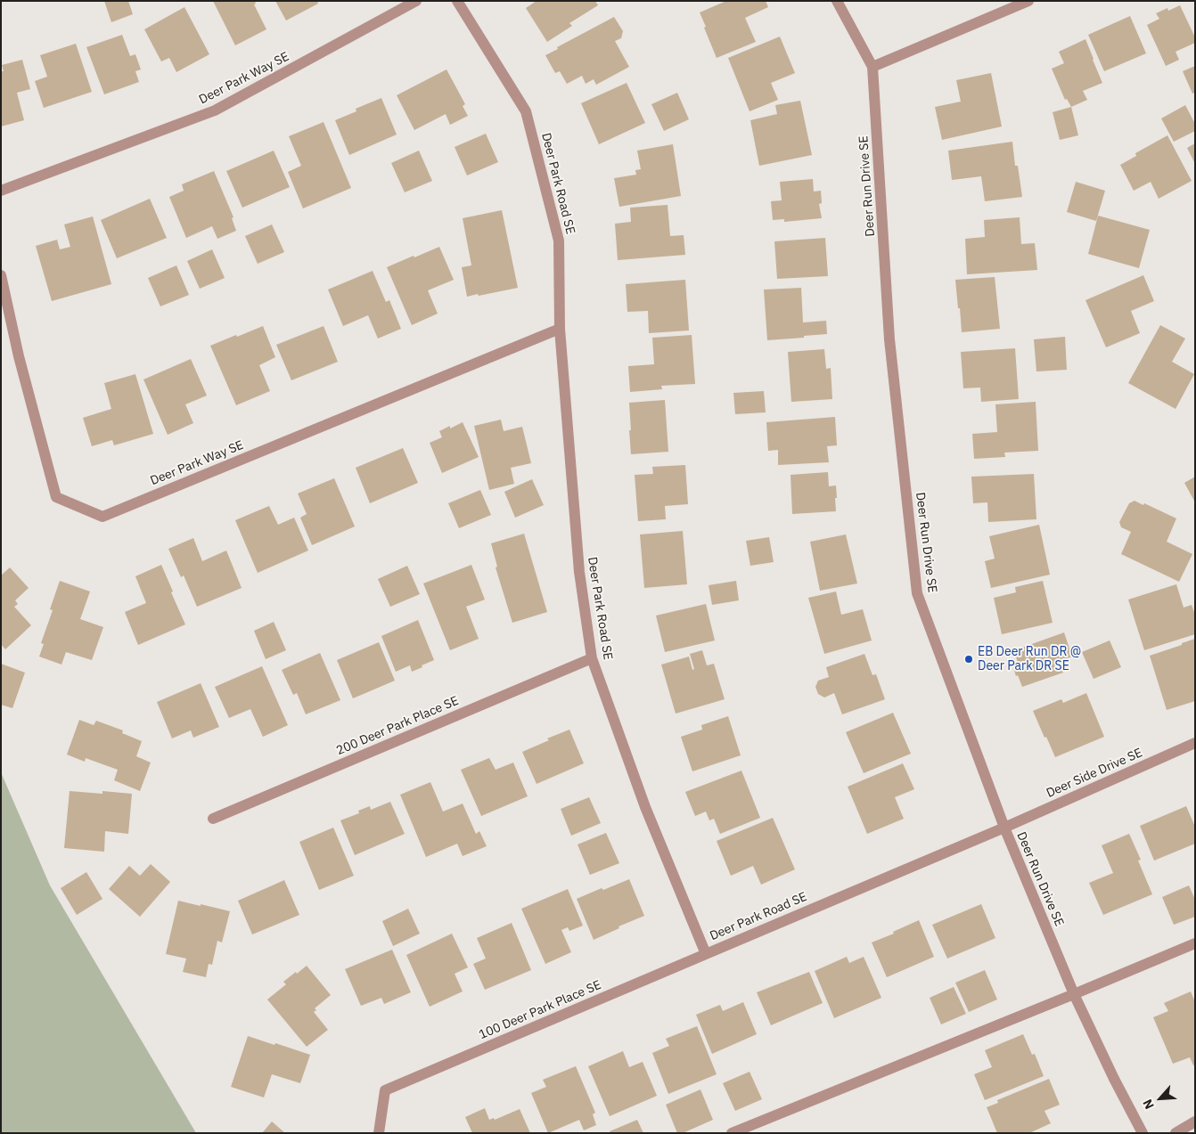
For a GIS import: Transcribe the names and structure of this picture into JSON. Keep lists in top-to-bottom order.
{
  "streets": {
    "street": [
      "Deer Park Way SE",
      "Deer Park Road SE",
      "Deer Run Drive SE",
      "200 Deer Park Place SE",
      "Deer Side Drive SE",
      "100 Deer Park Place SE"
    ]
  },
  "crossings": [
    ["Deer Park Way SE", "Deer Park Road SE"],
    ["Deer Park Road SE", "Deer Run Drive SE"],
    ["Deer Park Road SE", "200 Deer Park Place SE"],
    ["Deer Park Road SE", "Deer Side Drive SE"],
    ["Deer Park Road SE", "100 Deer Park Place SE"],
    ["Deer Run Drive SE", "Deer Side Drive SE"]
  ],
  "places": ["EB Deer Run DR @ Deer Park DR SE"],
  "north": "bottom left"
}
